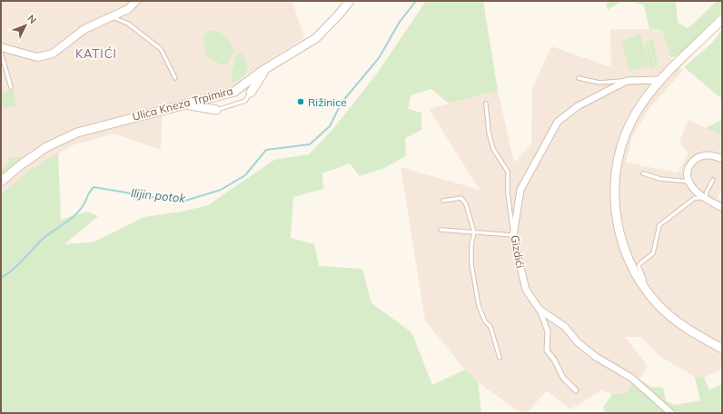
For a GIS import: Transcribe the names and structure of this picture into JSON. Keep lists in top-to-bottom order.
{
  "streets": {
    "main road": ["Ulica Kneza Trpimira"],
    "street": ["Gizdići"]
  },
  "districts": ["KATIĆI"],
  "water": ["Ilijin potok"],
  "places": ["Rižinice"],
  "north": "top right"
}
